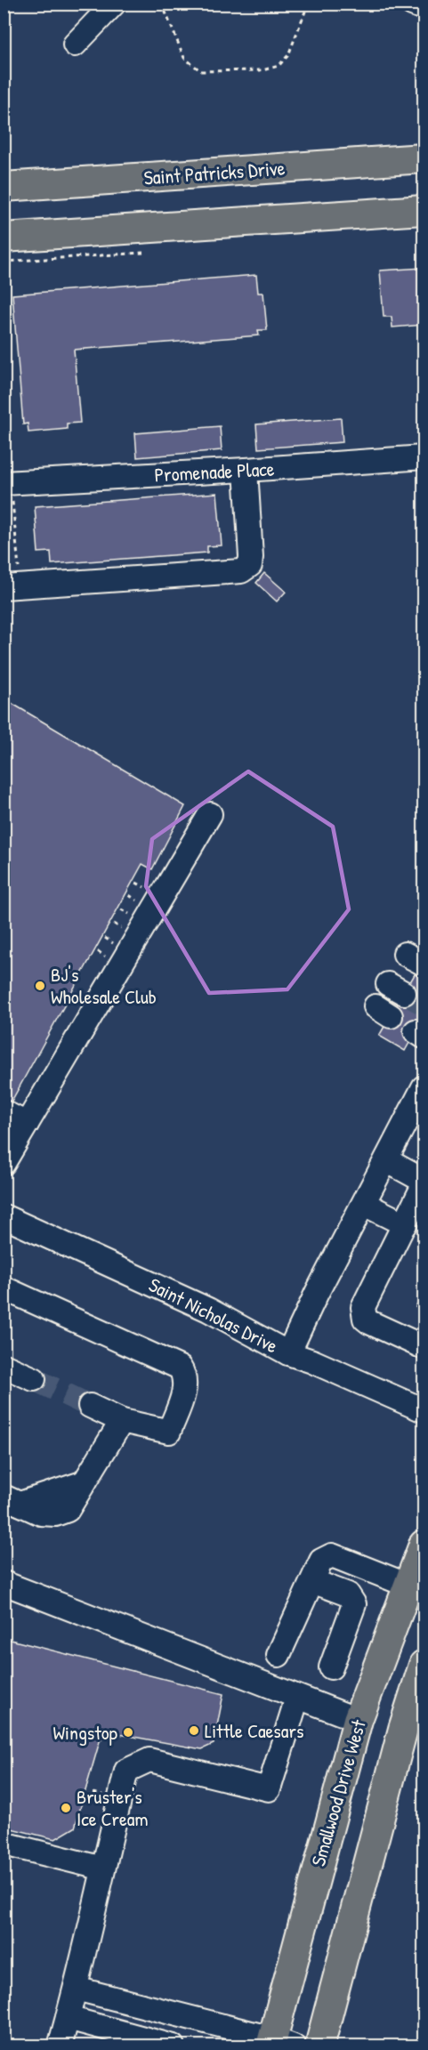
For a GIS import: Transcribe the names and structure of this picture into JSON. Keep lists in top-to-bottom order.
{
  "streets": {
    "main road": ["Saint Patricks Drive", "Smallwood Drive West"],
    "street": ["Promenade Place", "Saint Nicholas Drive"]
  },
  "places": [
    "BJ's Wholesale Club",
    "Little Caesars",
    "Wingstop",
    "Bruster's Ice Cream"
  ]
}
